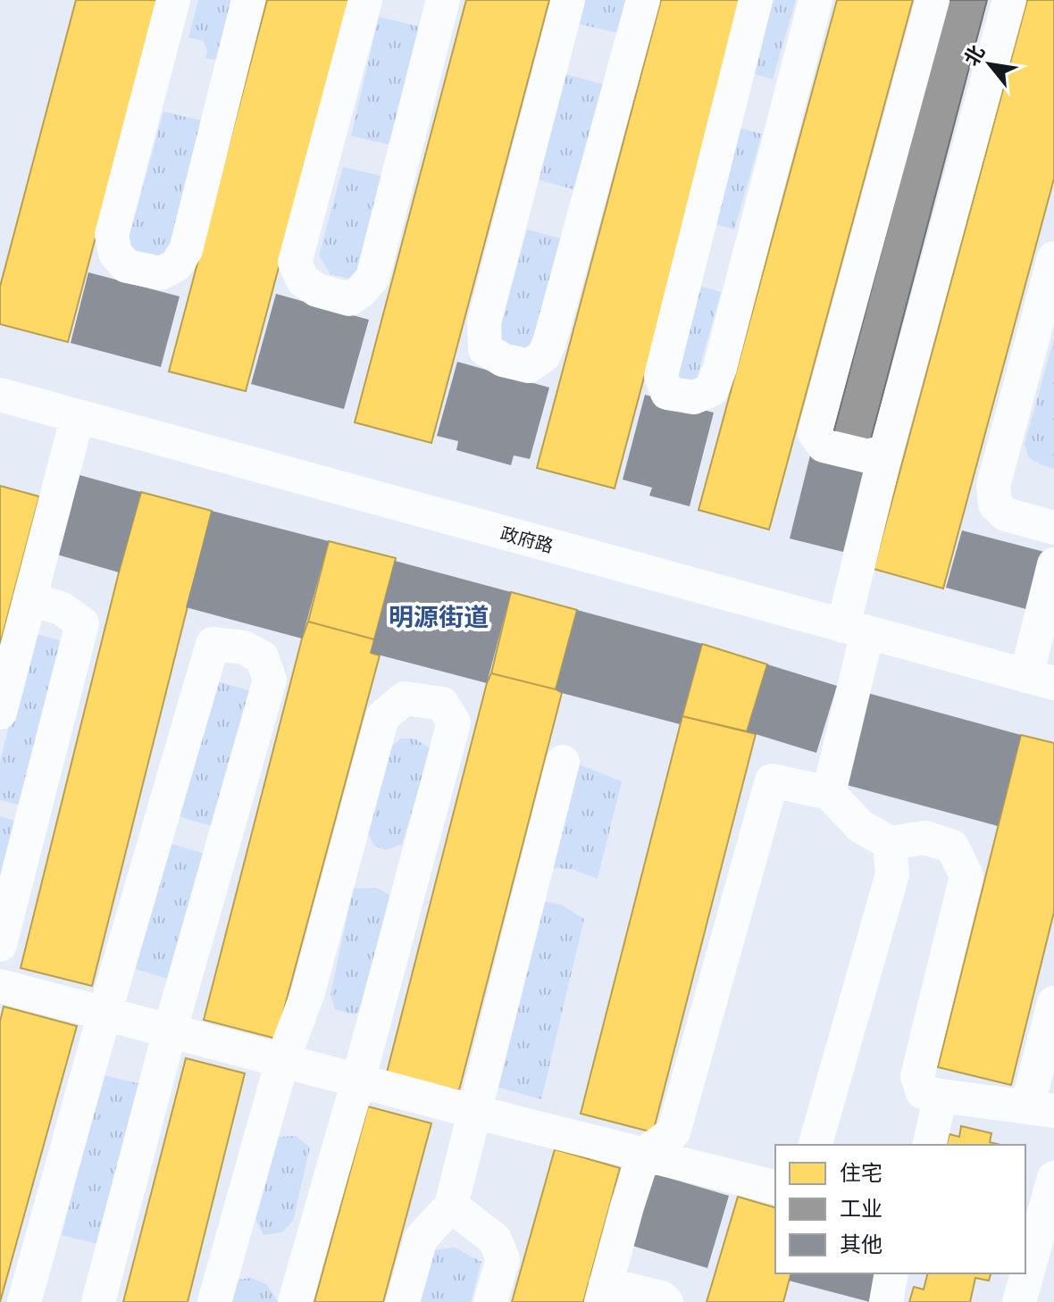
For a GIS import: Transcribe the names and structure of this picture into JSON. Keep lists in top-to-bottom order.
{
  "streets": {
    "street": ["政府路"]
  },
  "districts": ["明源街道"],
  "legend": ["住宅", "工业", "其他"],
  "north": "top left"
}
